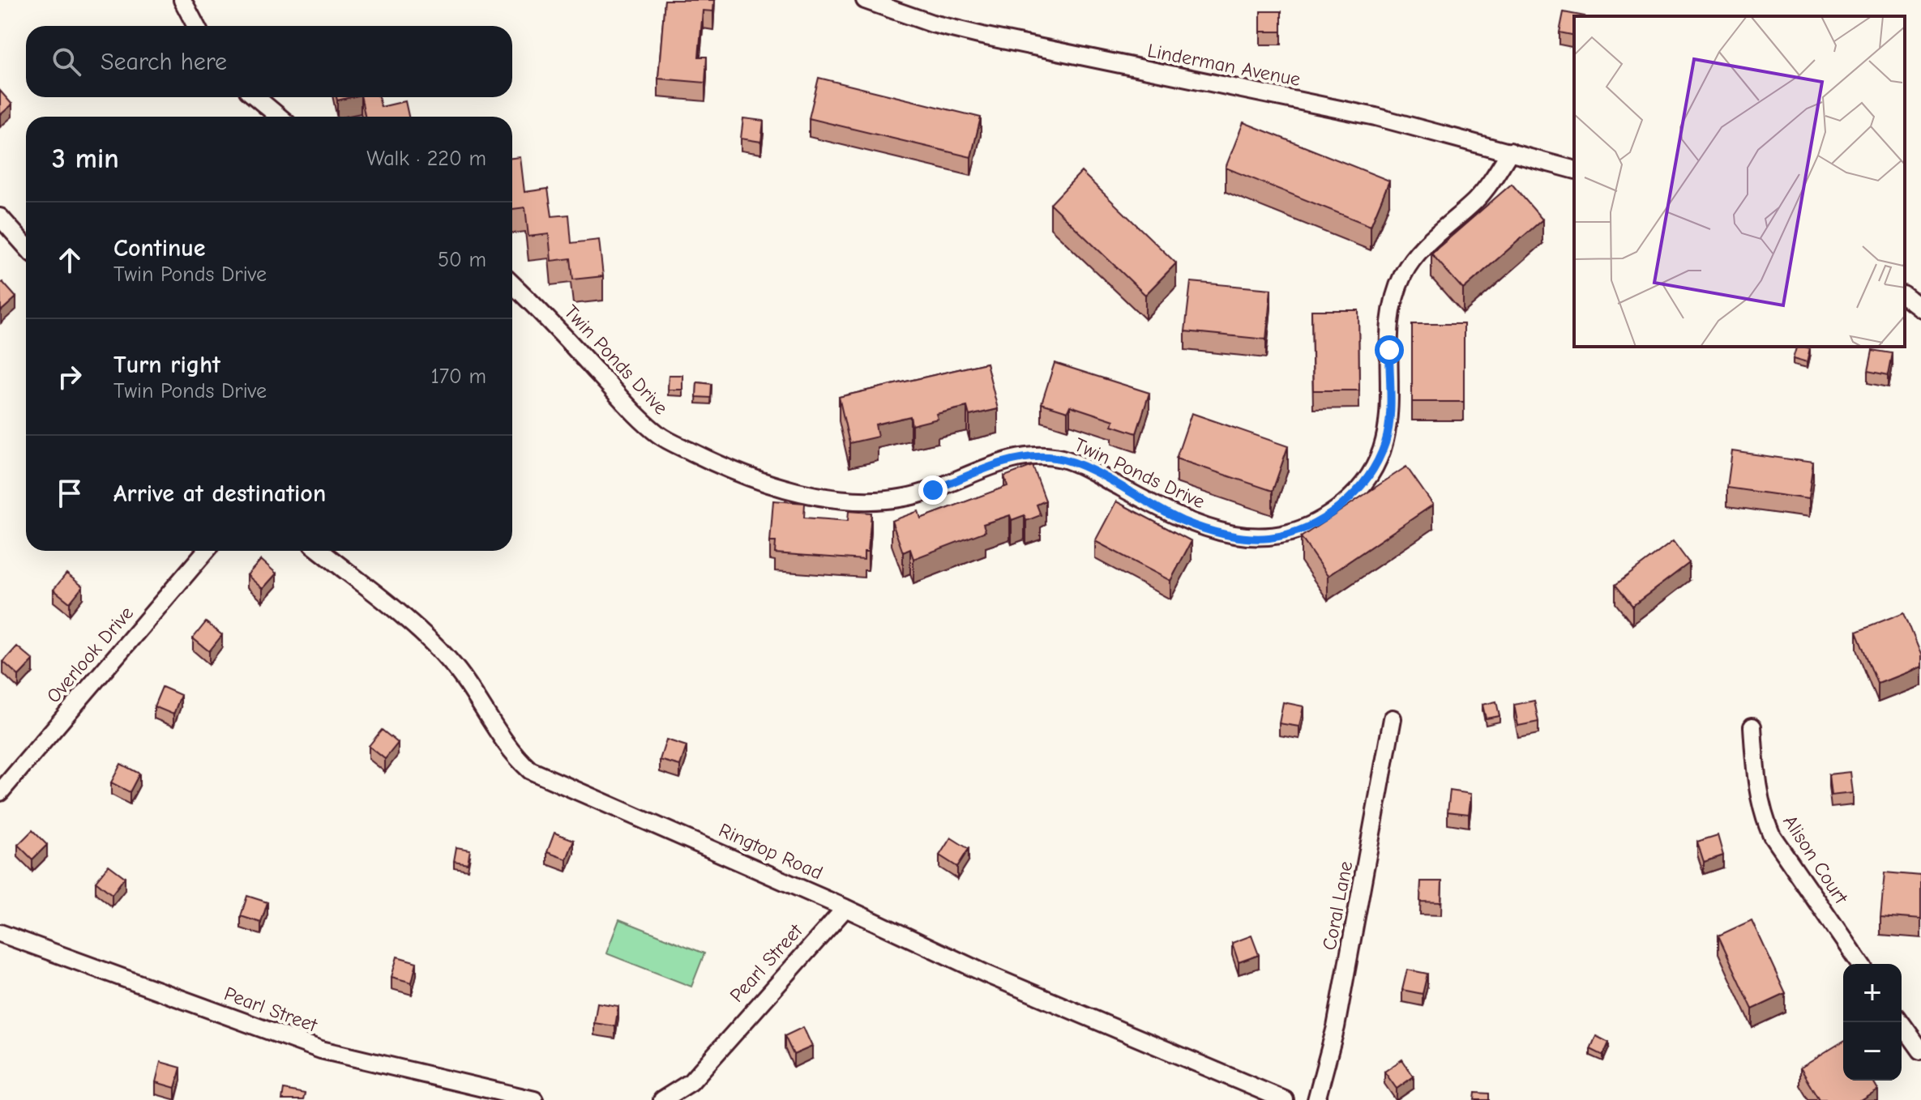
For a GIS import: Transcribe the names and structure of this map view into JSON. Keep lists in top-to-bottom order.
{
  "streets": {
    "street": [
      "Linderman Avenue",
      "Twin Ponds Drive",
      "Overlook Drive",
      "Ringtop Road",
      "Alison Court",
      "Coral Lane",
      "Pearl Street"
    ]
  },
  "crossings": [
    ["Linderman Avenue", "Twin Ponds Drive"],
    ["Ringtop Road", "Pearl Street"]
  ],
  "page": {
    "search": "Search here",
    "heading": ["3 min", "Walk · 220 m"],
    "list": [
      ["Continue", "Twin Ponds Drive", "50 m"],
      ["Turn right", "Twin Ponds Drive", "170 m"],
      "Arrive at destination"
    ],
    "map_buttons": ["+", "−"]
  }
}
